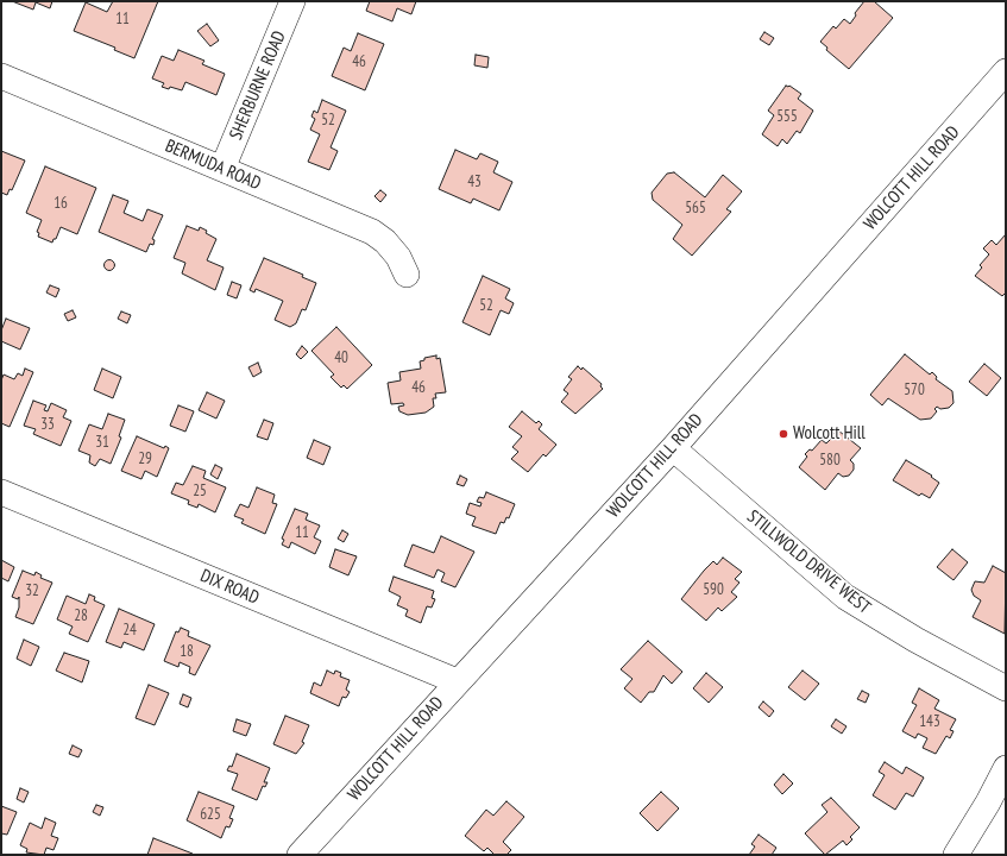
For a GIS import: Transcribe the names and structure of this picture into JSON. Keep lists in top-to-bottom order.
{
  "streets": {
    "street": [
      "SHERBURNE ROAD",
      "BERMUDA ROAD",
      "WOLCOTT HILL ROAD",
      "STILLWOLD DRIVE WEST",
      "DIX ROAD"
    ]
  },
  "crossings": [
    ["SHERBURNE ROAD", "BERMUDA ROAD"],
    ["WOLCOTT HILL ROAD", "STILLWOLD DRIVE WEST"],
    ["WOLCOTT HILL ROAD", "DIX ROAD"]
  ],
  "places": ["Wolcott Hill"],
  "house_numbers": [
    "11",
    "46",
    "555",
    "52",
    "43",
    "16",
    "565",
    "52",
    "40",
    "46",
    "570",
    "33",
    "31",
    "29",
    "580",
    "25",
    "11",
    "590",
    "32",
    "28",
    "24",
    "18",
    "143",
    "625"
  ]
}
